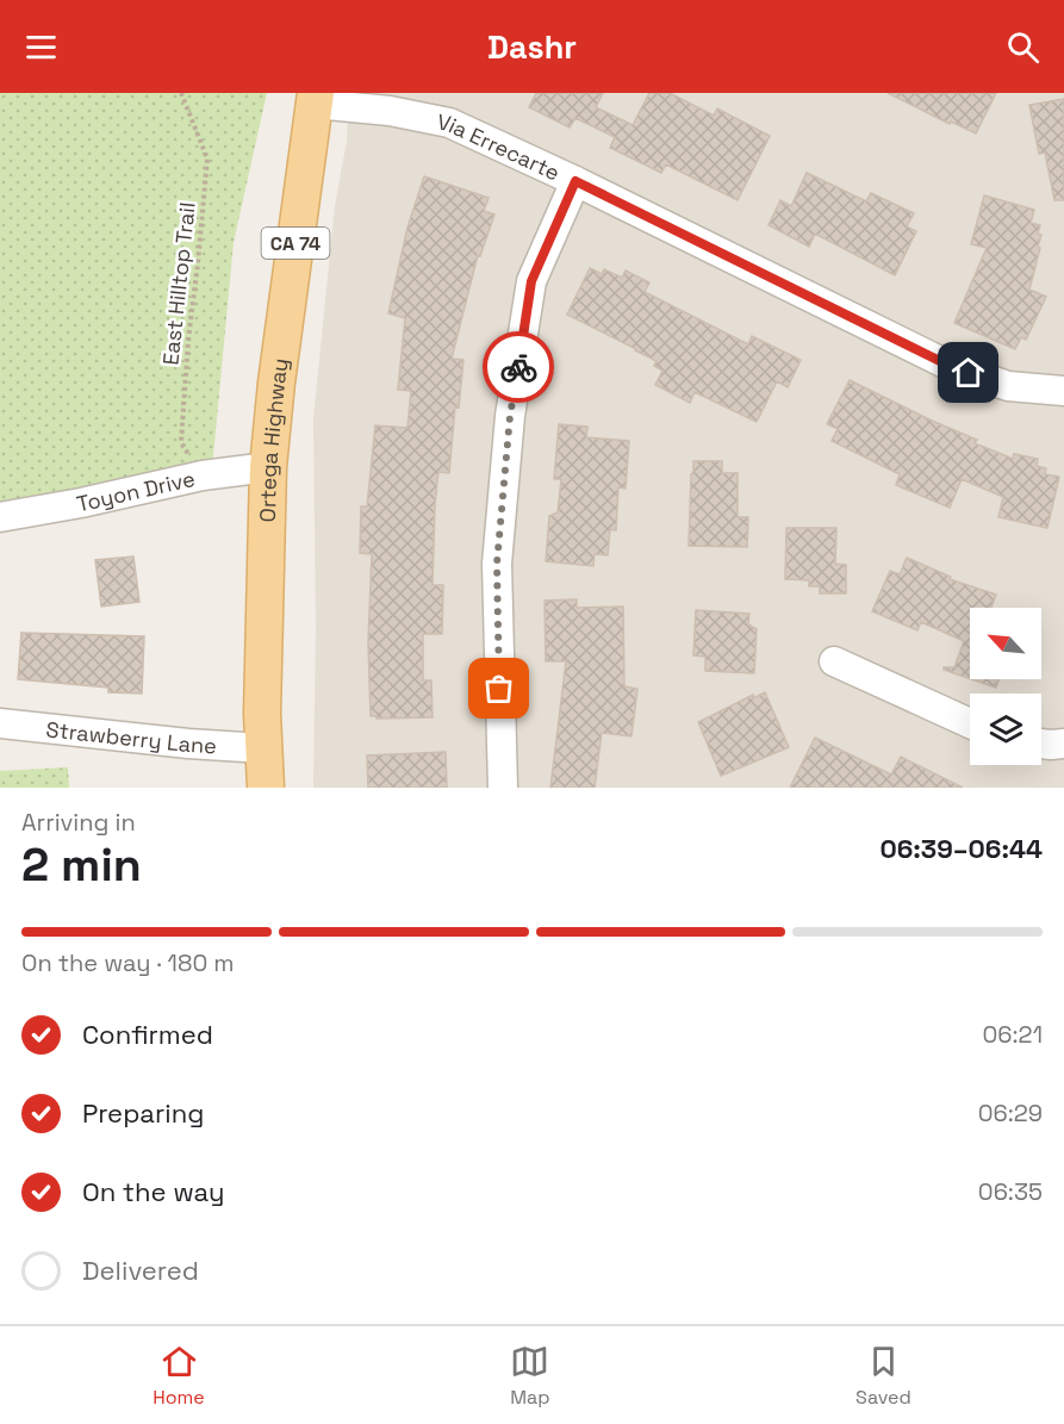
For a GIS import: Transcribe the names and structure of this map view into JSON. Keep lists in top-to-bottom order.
{
  "streets": {
    "main road": ["CA 74", "Ortega Highway"],
    "street": ["Via Errecarte", "Toyon Drive", "Strawberry Lane"],
    "path": ["East Hilltop Trail"]
  },
  "crossings": [
    ["Via Errecarte", "Ortega Highway"],
    ["East Hilltop Trail", "Toyon Drive"],
    ["Ortega Highway", "Toyon Drive"],
    ["Ortega Highway", "Strawberry Lane"]
  ],
  "north": "top left",
  "page": {
    "header": "Dashr",
    "heading": ["2 min", "Arriving in", "06:39–06:44"],
    "bar": "On the way · 180 m",
    "list": [
      ["Confirmed", "06:21"],
      ["Preparing", "06:29"],
      ["On the way", "06:35"],
      "Delivered"
    ],
    "tabs": ["Home", "Map", "Saved"]
  }
}
